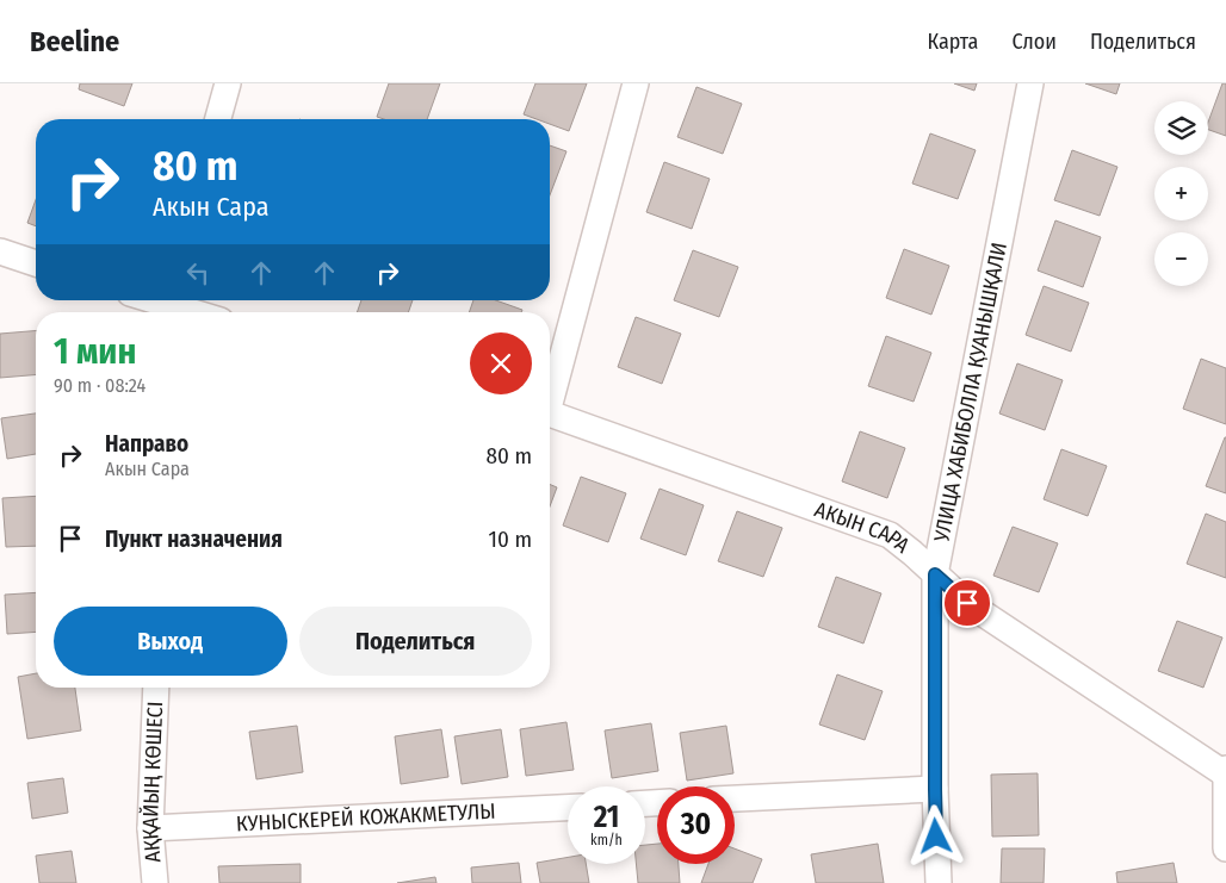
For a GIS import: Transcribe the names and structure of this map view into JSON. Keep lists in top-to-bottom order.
{
  "streets": {
    "street": [
      "УЛИЦА ХАБИБОЛЛА ҚУАНЫШҚАЛИ",
      "АКЫН САРА",
      "АҚҚАЙЫҢ КӨШЕСІ",
      "КУНЫСКЕРЕЙ КОЖАКМЕТУЛЫ"
    ]
  },
  "crossings": [
    ["УЛИЦА ХАБИБОЛЛА ҚУАНЫШҚАЛИ", "АКЫН САРА"],
    ["АҚҚАЙЫҢ КӨШЕСІ", "КУНЫСКЕРЕЙ КОЖАКМЕТУЛЫ"]
  ],
  "page": {
    "header": "Beeline",
    "nav": ["Карта", "Слои", "Поделиться"],
    "map_buttons": ["+", "−"],
    "turn": ["80 m", "Акын Сара"],
    "heading": ["1 мин", "90 m · 08:24"],
    "list": [
      {
        "name": "Направо",
        "note": "Акын Сара",
        "value": "80 m"
      },
      {
        "name": "Пункт назначения",
        "value": "10 m"
      }
    ],
    "buttons": ["Выход", "Поделиться"],
    "speed": "21 km/h",
    "limit": "30"
  }
}
